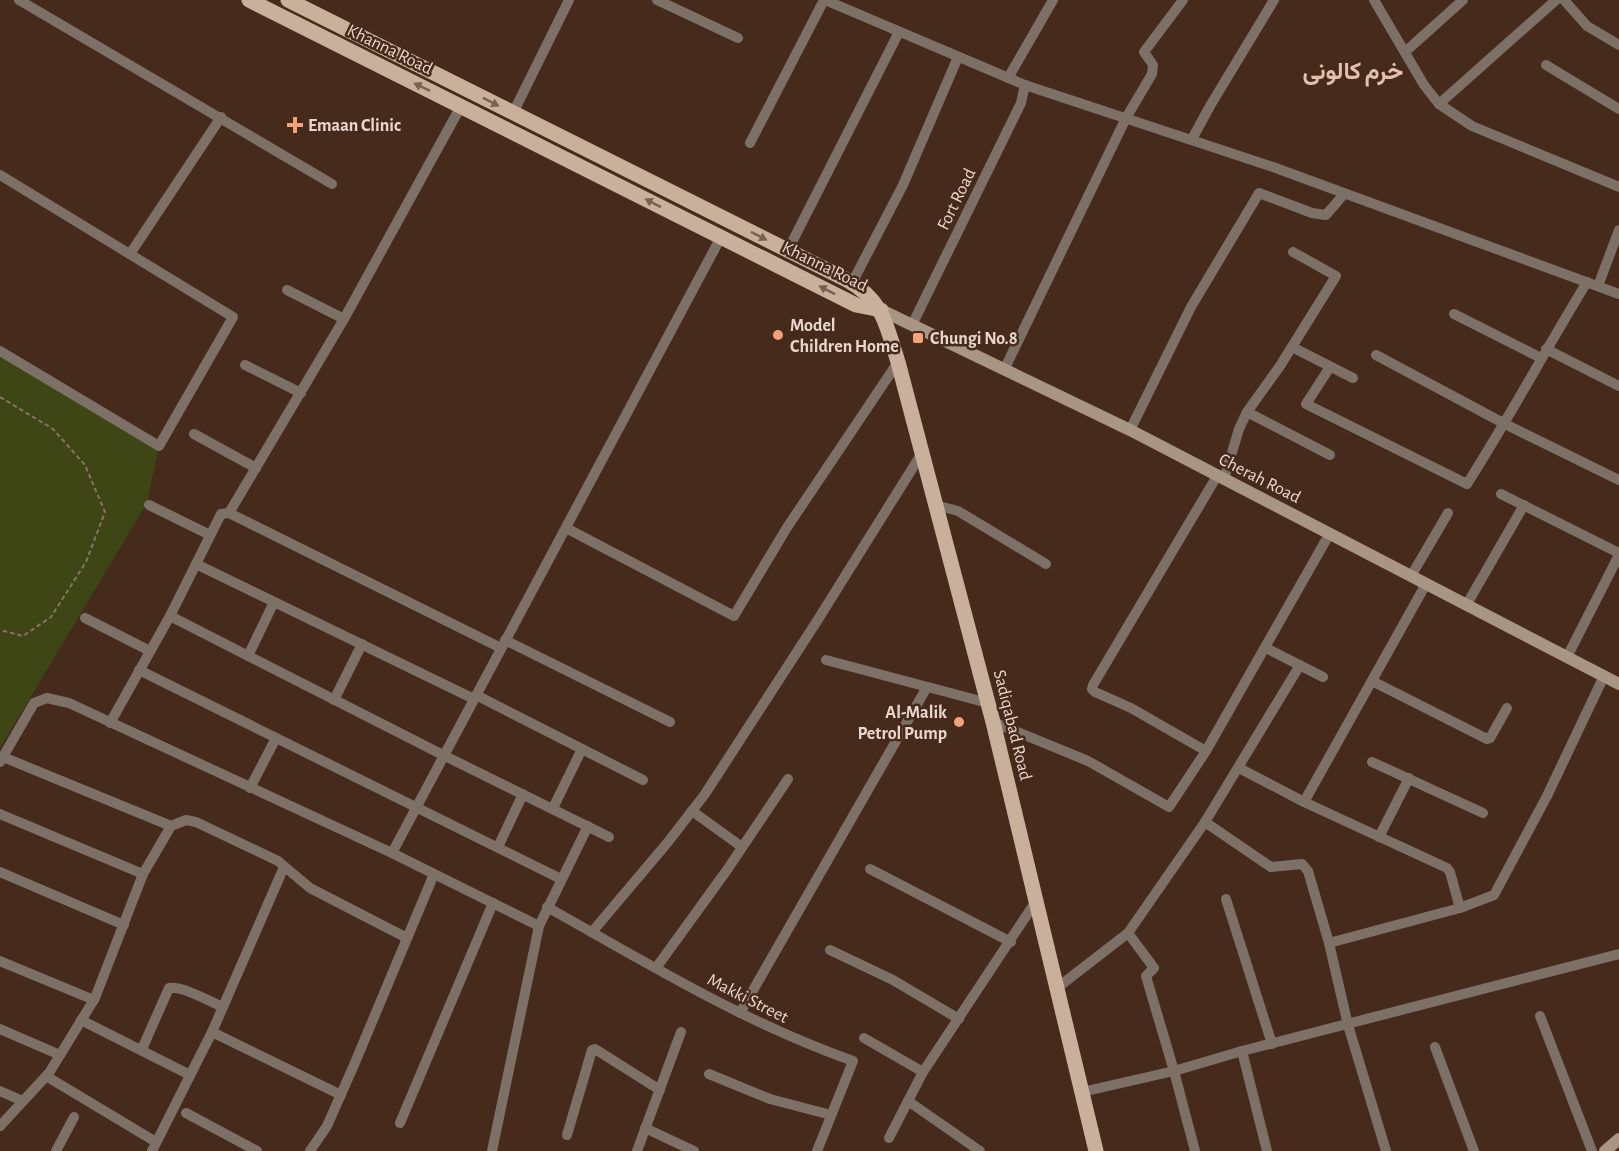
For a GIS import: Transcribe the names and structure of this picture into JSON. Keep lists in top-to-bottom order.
{
  "streets": {
    "main road": ["Khanna Road", "Sadiqabad Road"],
    "street": ["Fort Road", "Cherah Road", "Makki Street"]
  },
  "crossings": [
    ["Khanna Road", "Cherah Road"],
    ["Khanna Road", "Sadiqabad Road"],
    ["Fort Road", "Cherah Road"],
    ["Cherah Road", "Sadiqabad Road"]
  ],
  "districts": ["خرم کالونی"],
  "places": {
    "health": ["Emaan Clinic"],
    "other": ["Model Children Home", "Al-Malik Petrol Pump"],
    "transit": ["Chungi No.8"]
  }
}
